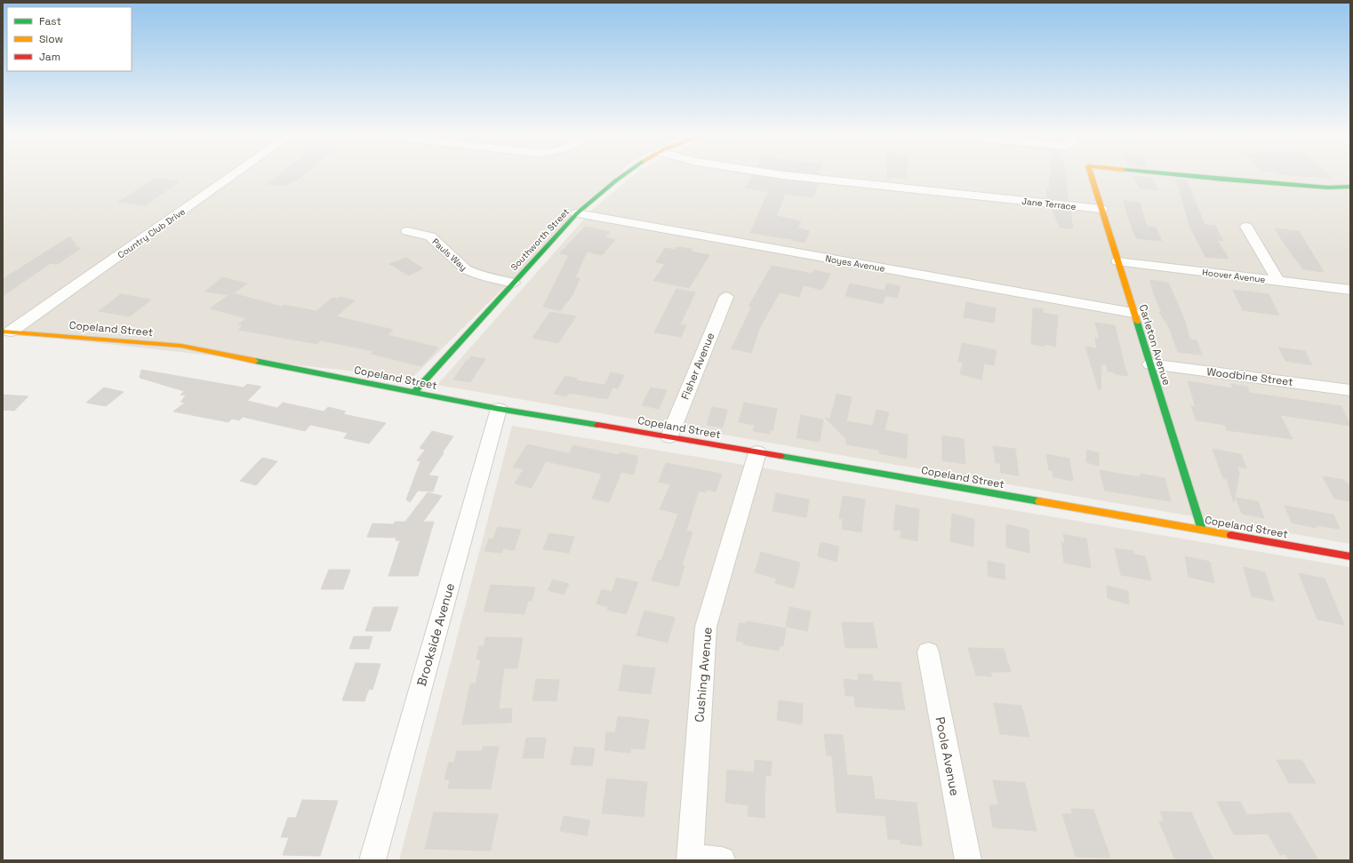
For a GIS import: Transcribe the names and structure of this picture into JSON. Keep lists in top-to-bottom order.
{
  "streets": {
    "street": [
      "Jane Terrace",
      "Country Club Drive",
      "Southworth Street",
      "Pauls Way",
      "Noyes Avenue",
      "Hoover Avenue",
      "Copeland Street",
      "Carleton Avenue",
      "Fisher Avenue",
      "Woodbine Street",
      "Brookside Avenue",
      "Cushing Avenue",
      "Poole Avenue"
    ]
  },
  "crossings": [
    ["Jane Terrace", "Carleton Avenue"],
    ["Country Club Drive", "Copeland Street"],
    ["Southworth Street", "Pauls Way"],
    ["Southworth Street", "Noyes Avenue"],
    ["Southworth Street", "Copeland Street"],
    ["Noyes Avenue", "Carleton Avenue"],
    ["Hoover Avenue", "Carleton Avenue"],
    ["Copeland Street", "Carleton Avenue"],
    ["Copeland Street", "Fisher Avenue"],
    ["Copeland Street", "Brookside Avenue"],
    ["Copeland Street", "Cushing Avenue"],
    ["Carleton Avenue", "Woodbine Street"]
  ],
  "legend": ["Fast", "Slow", "Jam"]
}
